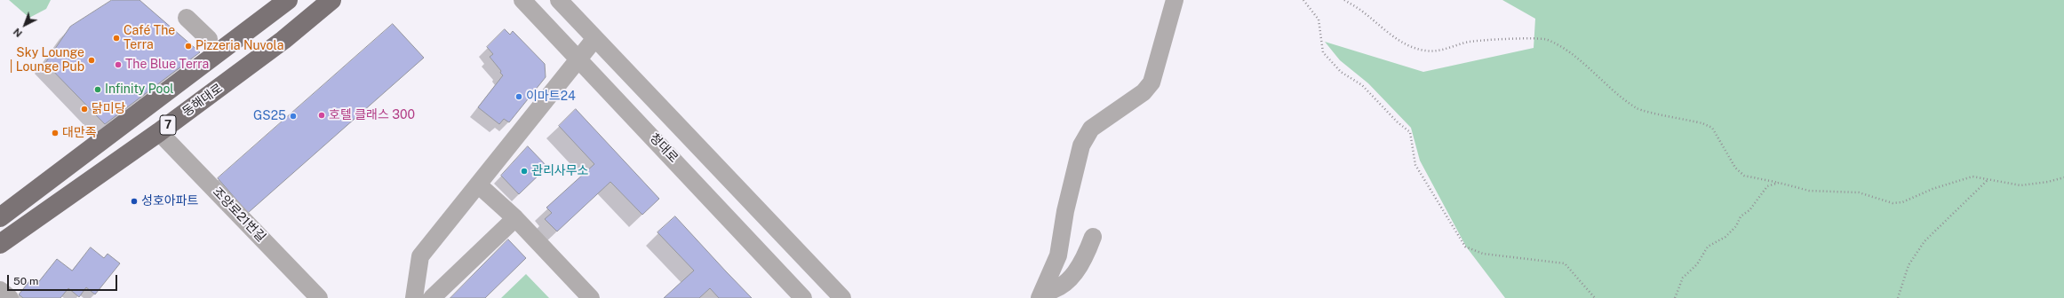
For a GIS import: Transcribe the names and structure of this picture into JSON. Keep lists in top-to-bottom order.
{
  "streets": {
    "main road": ["동해대로", "7"],
    "street": ["청대로", "조양로21번길"]
  },
  "crossings": [
    ["동해대로", "조양로21번길"]
  ],
  "places": [
    "Café The Terra",
    "Pizzeria Nuvola",
    "Sky Lounge | Lounge Pub",
    "The Blue Terra",
    "Infinity Pool",
    "이마트24",
    "닭미당",
    "호텔 클래스 300",
    "GS25",
    "대만족",
    "관리사무소",
    "성호아파트"
  ],
  "scale_bar": "50 m",
  "north": "bottom left"
}
